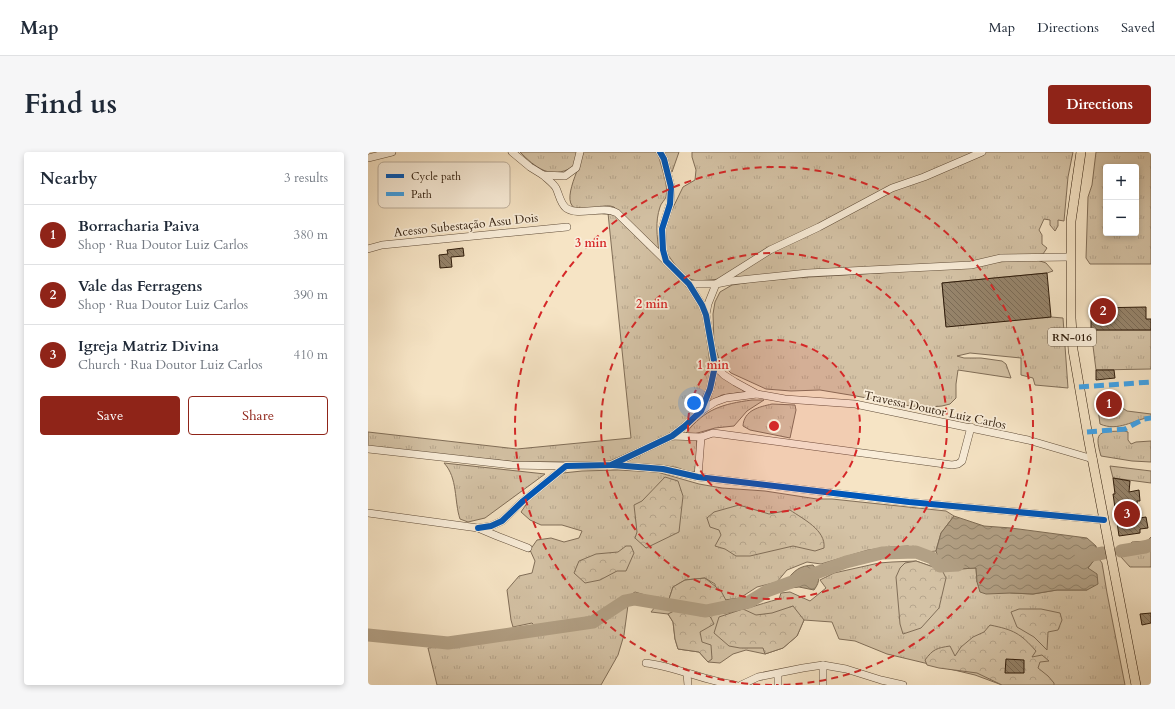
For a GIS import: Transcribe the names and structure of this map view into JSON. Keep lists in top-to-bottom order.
{
  "streets": {
    "main road": ["RN-016"],
    "street": ["Acesso Subestação Assu Dois", "Travessa Doutor Luiz Carlos"]
  },
  "crossings": [
    ["RN-016", "Travessa Doutor Luiz Carlos"]
  ],
  "legend": ["Cycle path", "Path"],
  "page": {
    "header": "Map",
    "nav": ["Map", "Directions", "Saved"],
    "title": "Find us",
    "buttons": [
      "Directions",
      ["Save", "Share"]
    ],
    "heading": ["Nearby", "3 results"],
    "map_buttons": ["+", "−"],
    "list": [
      {
        "mark": "1",
        "name": "Borracharia Paiva",
        "note": "Shop · Rua Doutor Luiz Carlos",
        "value": "380 m"
      },
      {
        "mark": "2",
        "name": "Vale das Ferragens",
        "note": "Shop · Rua Doutor Luiz Carlos",
        "value": "390 m"
      },
      {
        "mark": "3",
        "name": "Igreja Matriz Divina",
        "note": "Church · Rua Doutor Luiz Carlos",
        "value": "410 m"
      }
    ],
    "pins": ["2", "1", "3"]
  },
  "rings": ["3 min", "2 min", "1 min"]
}
